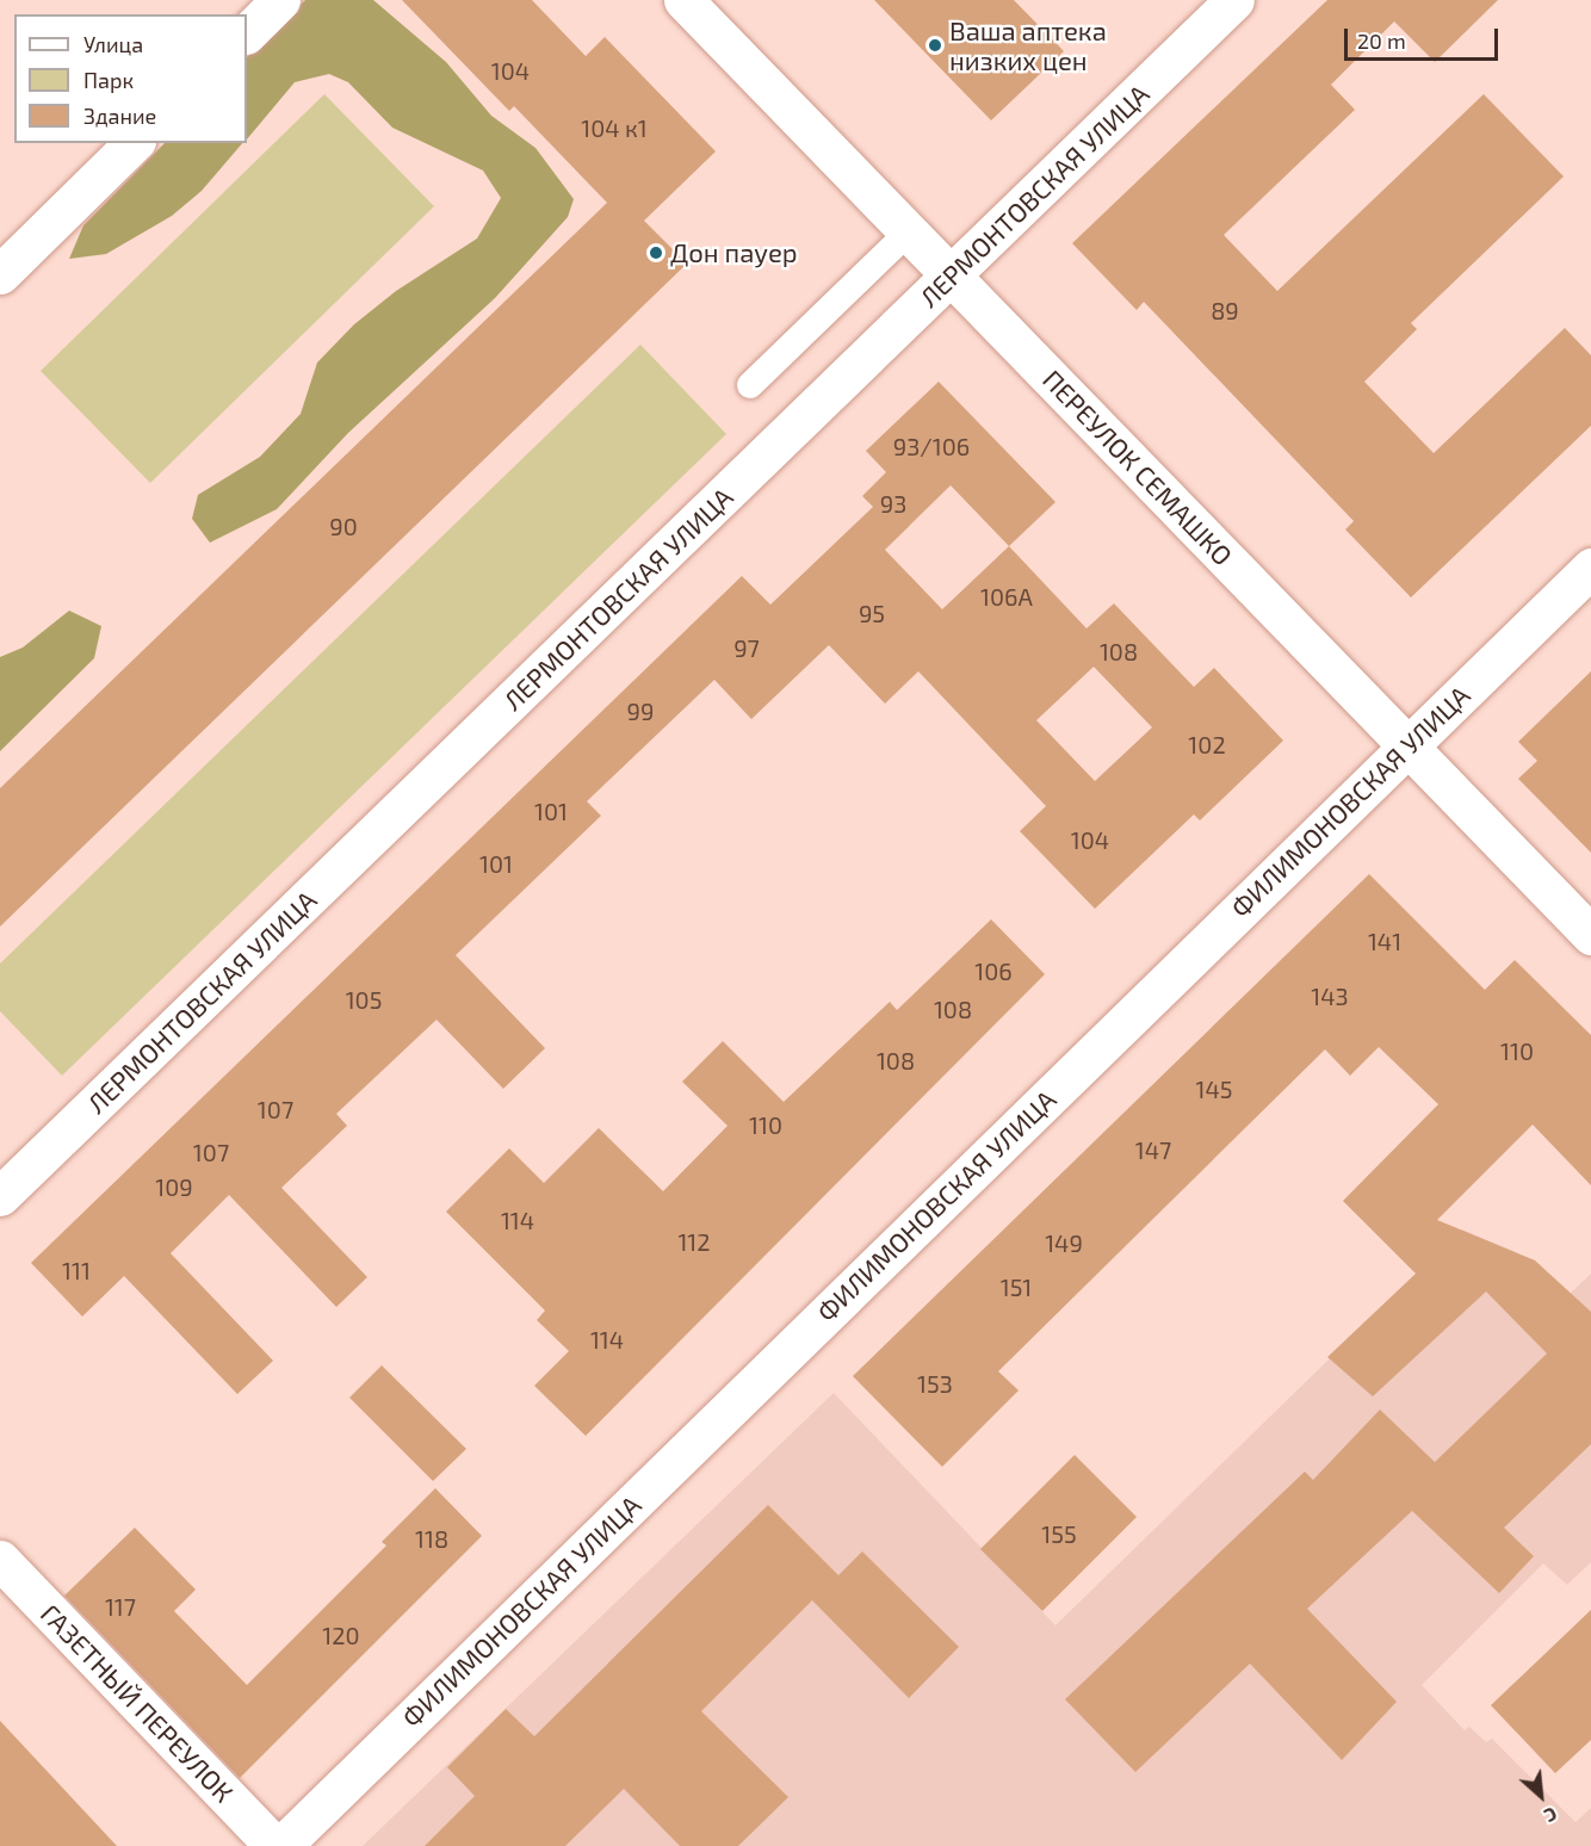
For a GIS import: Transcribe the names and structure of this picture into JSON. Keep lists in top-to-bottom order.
{
  "streets": {
    "street": [
      "ЛЕРМОНТОВСКАЯ УЛИЦА",
      "ПЕРЕУЛОК СЕМАШКО",
      "ФИЛИМОНОВСКАЯ УЛИЦА",
      "ГАЗЕТНЫЙ ПЕРЕУЛОК"
    ]
  },
  "crossings": [
    ["ЛЕРМОНТОВСКАЯ УЛИЦА", "ПЕРЕУЛОК СЕМАШКО"],
    ["ПЕРЕУЛОК СЕМАШКО", "ФИЛИМОНОВСКАЯ УЛИЦА"]
  ],
  "places": ["Ваша аптека низких цен", "Дон пауер"],
  "house_numbers": [
    "104",
    "104 к1",
    "89",
    "93/106",
    "93",
    "90",
    "106А",
    "95",
    "97",
    "108",
    "99",
    "102",
    "101",
    "104",
    "101",
    "141",
    "106",
    "143",
    "105",
    "108",
    "110",
    "108",
    "145",
    "107",
    "110",
    "147",
    "107",
    "109",
    "114",
    "112",
    "149",
    "111",
    "151",
    "114",
    "153",
    "155",
    "118",
    "117",
    "120"
  ],
  "legend": ["Улица", "Парк", "Здание"],
  "scale_bar": "20 m",
  "north": "bottom right"
}
